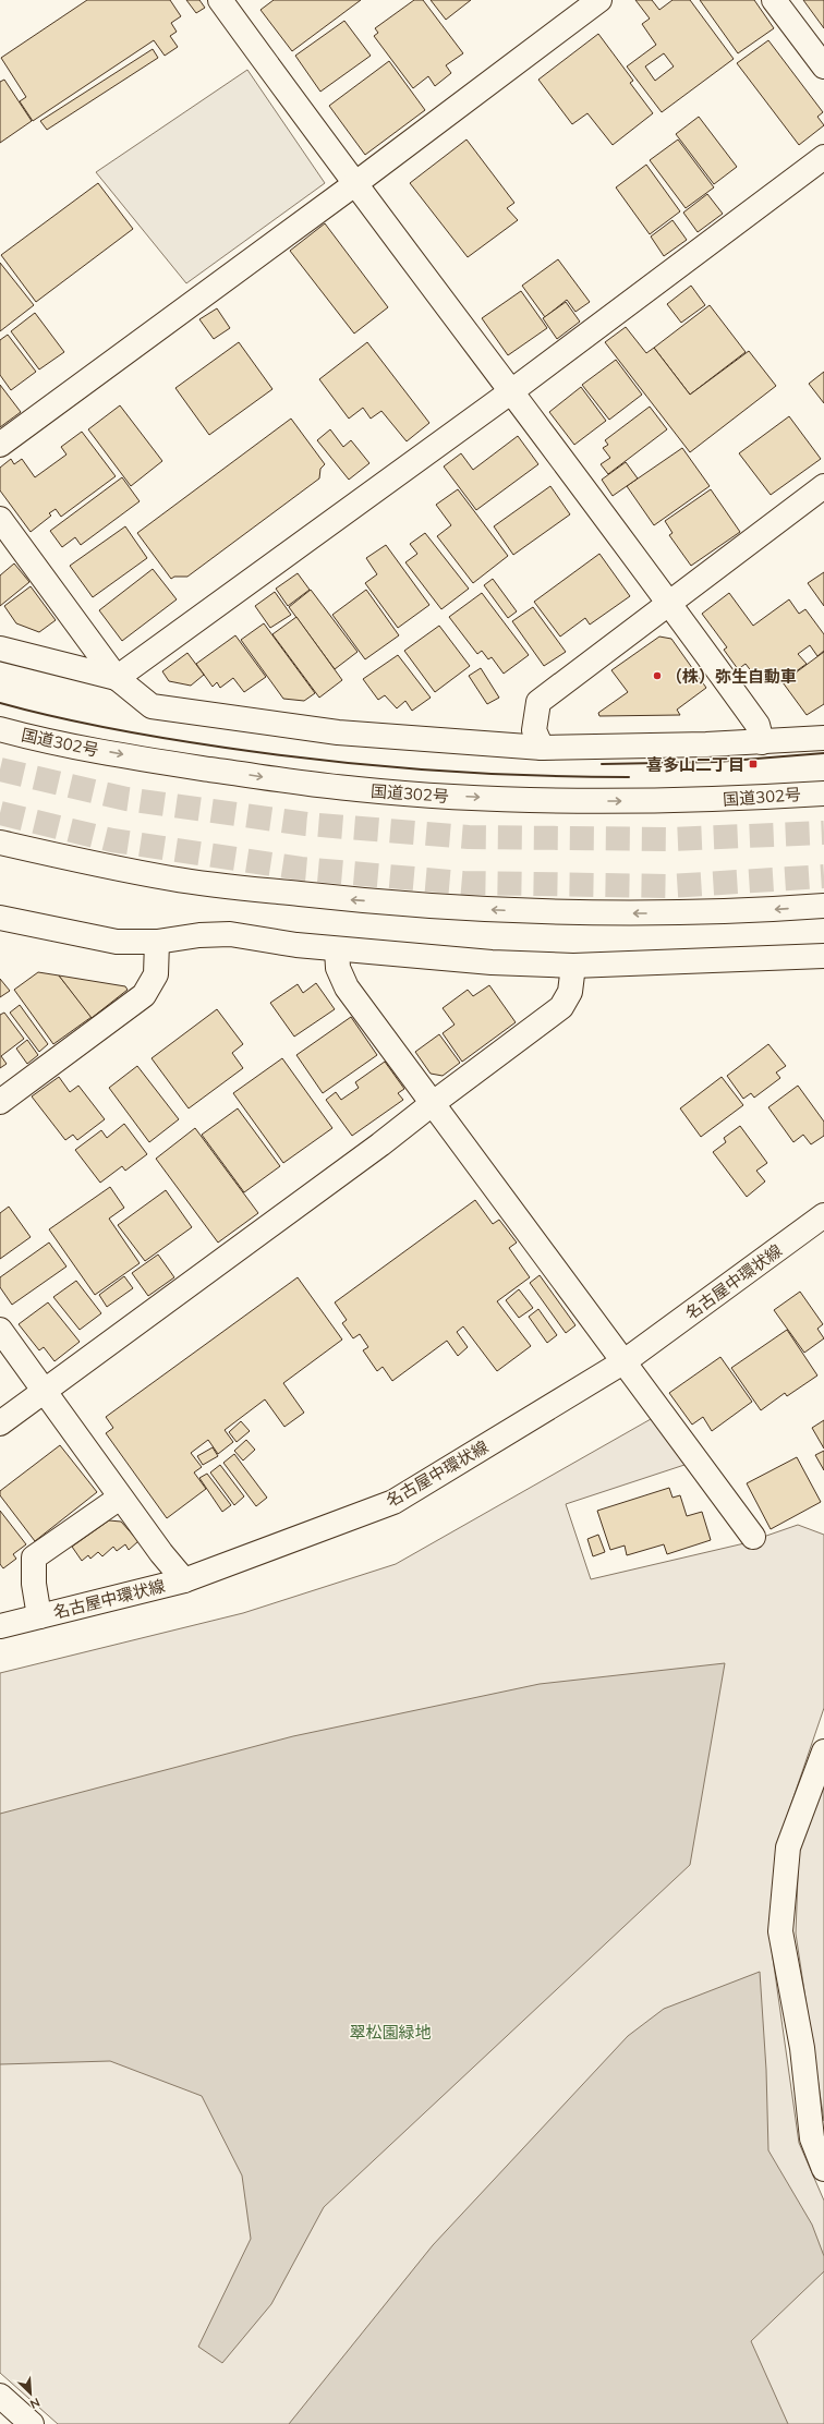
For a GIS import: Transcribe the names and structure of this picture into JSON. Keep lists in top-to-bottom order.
{
  "streets": {
    "main road": ["国道302号", "名古屋中環状線"]
  },
  "parks": ["翠松園緑地"],
  "places": {
    "other": ["（株）弥生自動車"],
    "transit": ["喜多山二丁目"]
  },
  "north": "bottom right"
}
